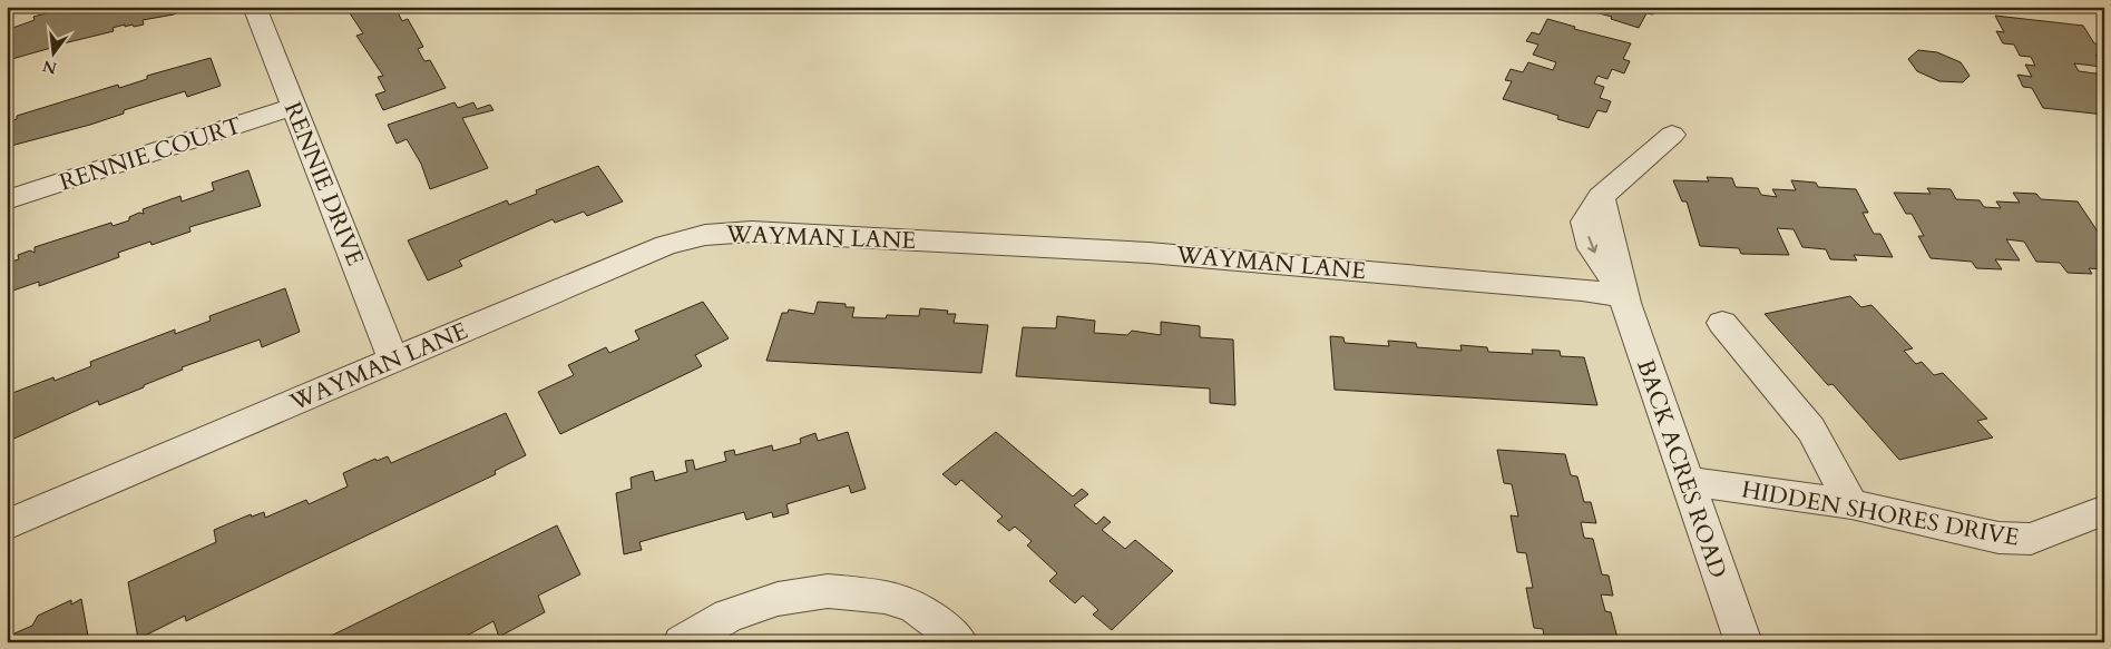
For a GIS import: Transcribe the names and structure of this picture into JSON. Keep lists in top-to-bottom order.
{
  "streets": {
    "street": [
      "RENNIE COURT",
      "RENNIE DRIVE",
      "WAYMAN LANE",
      "BACK ACRES ROAD",
      "HIDDEN SHORES DRIVE"
    ]
  },
  "crossings": [
    ["RENNIE COURT", "RENNIE DRIVE"],
    ["RENNIE DRIVE", "WAYMAN LANE"],
    ["WAYMAN LANE", "BACK ACRES ROAD"],
    ["BACK ACRES ROAD", "HIDDEN SHORES DRIVE"]
  ],
  "north": "bottom"
}
